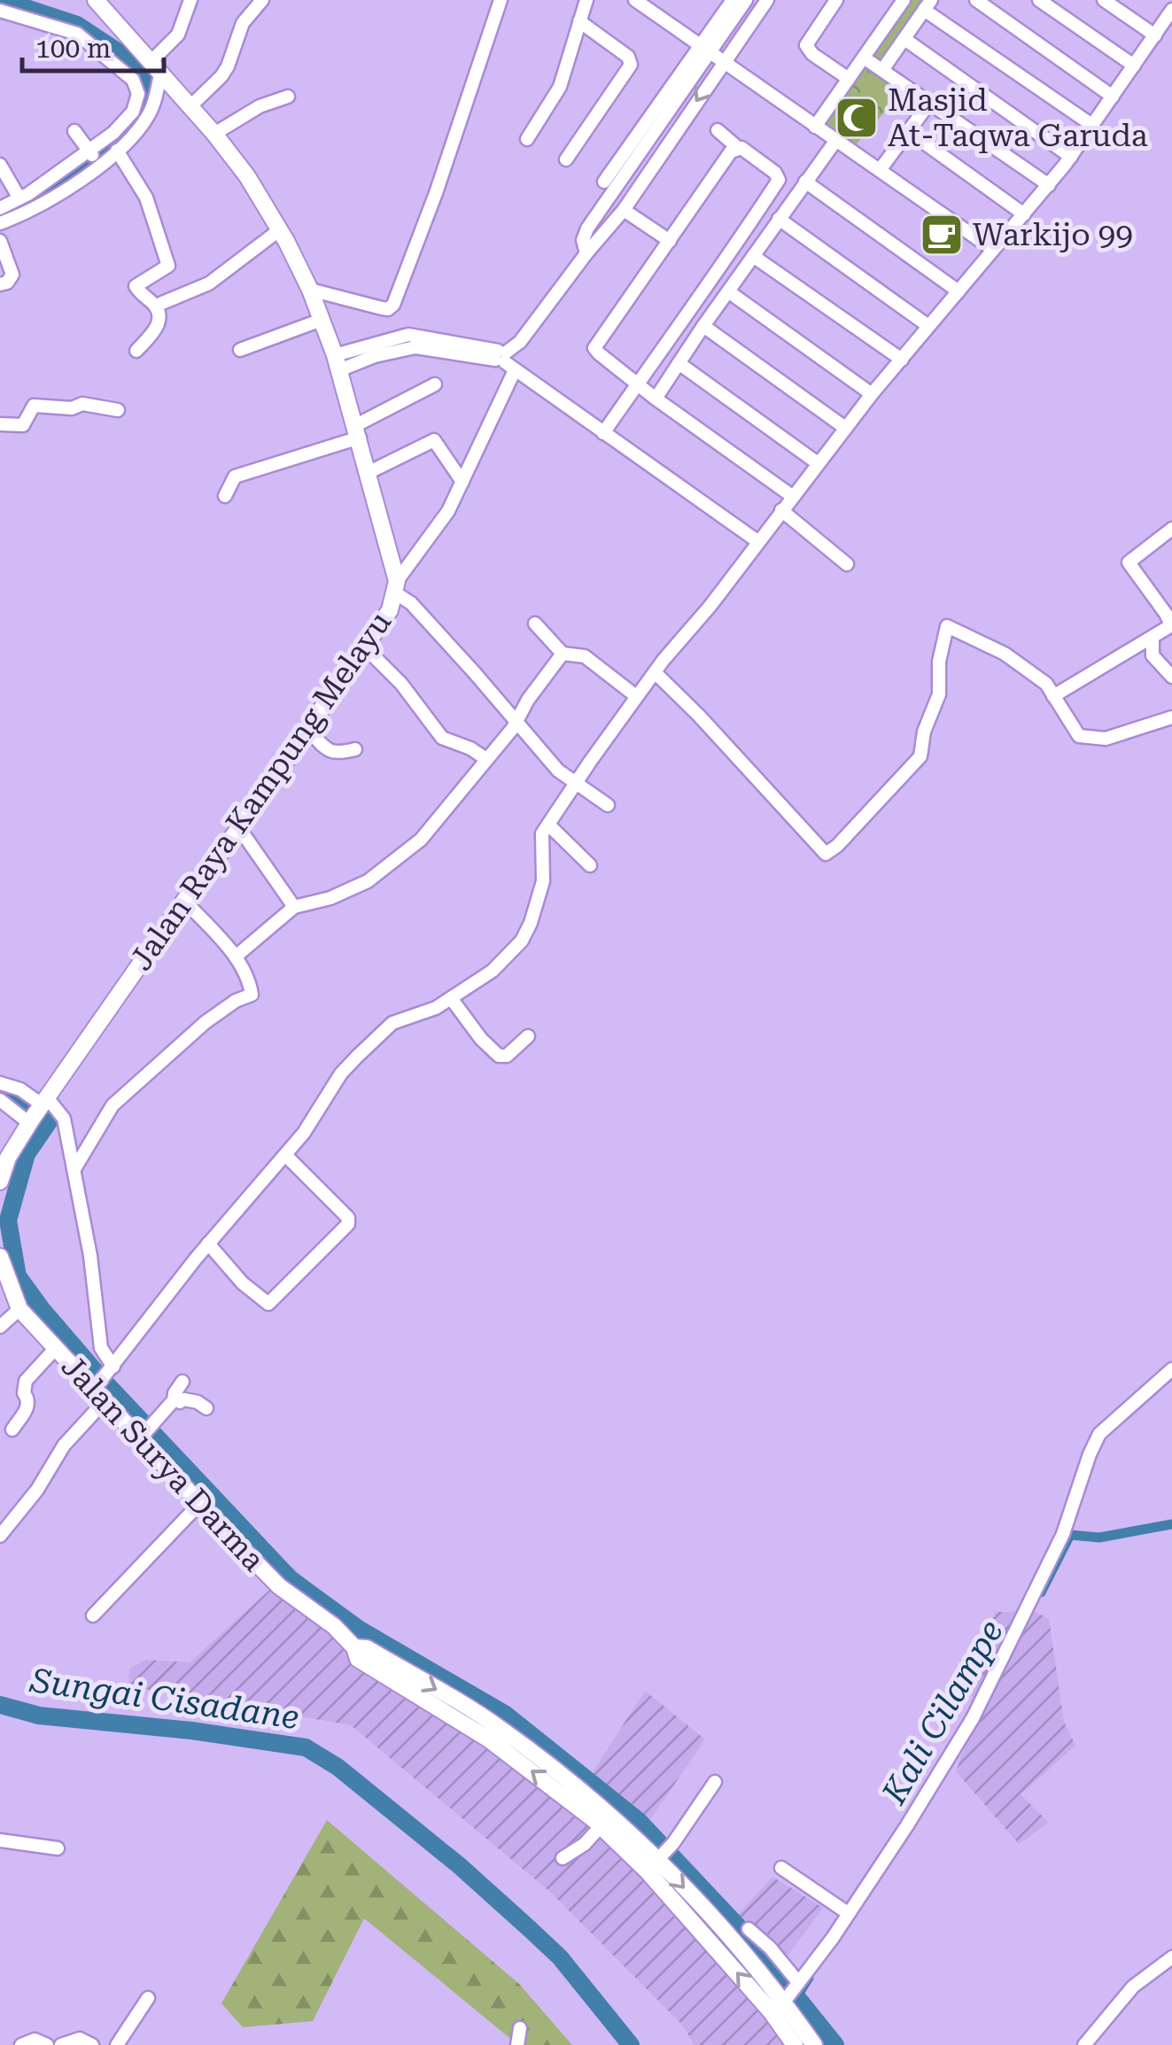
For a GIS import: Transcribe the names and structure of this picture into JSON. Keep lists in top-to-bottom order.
{
  "streets": {
    "main road": ["Jalan Raya Kampung Melayu", "Jalan Surya Darma"]
  },
  "water": ["Sungai Cisadane", "Kali Cilampe"],
  "places": {
    "mosque": ["Masjid At-Taqwa Garuda"],
    "cafe": ["Warkijo 99"]
  },
  "scale_bar": "100 m"
}
